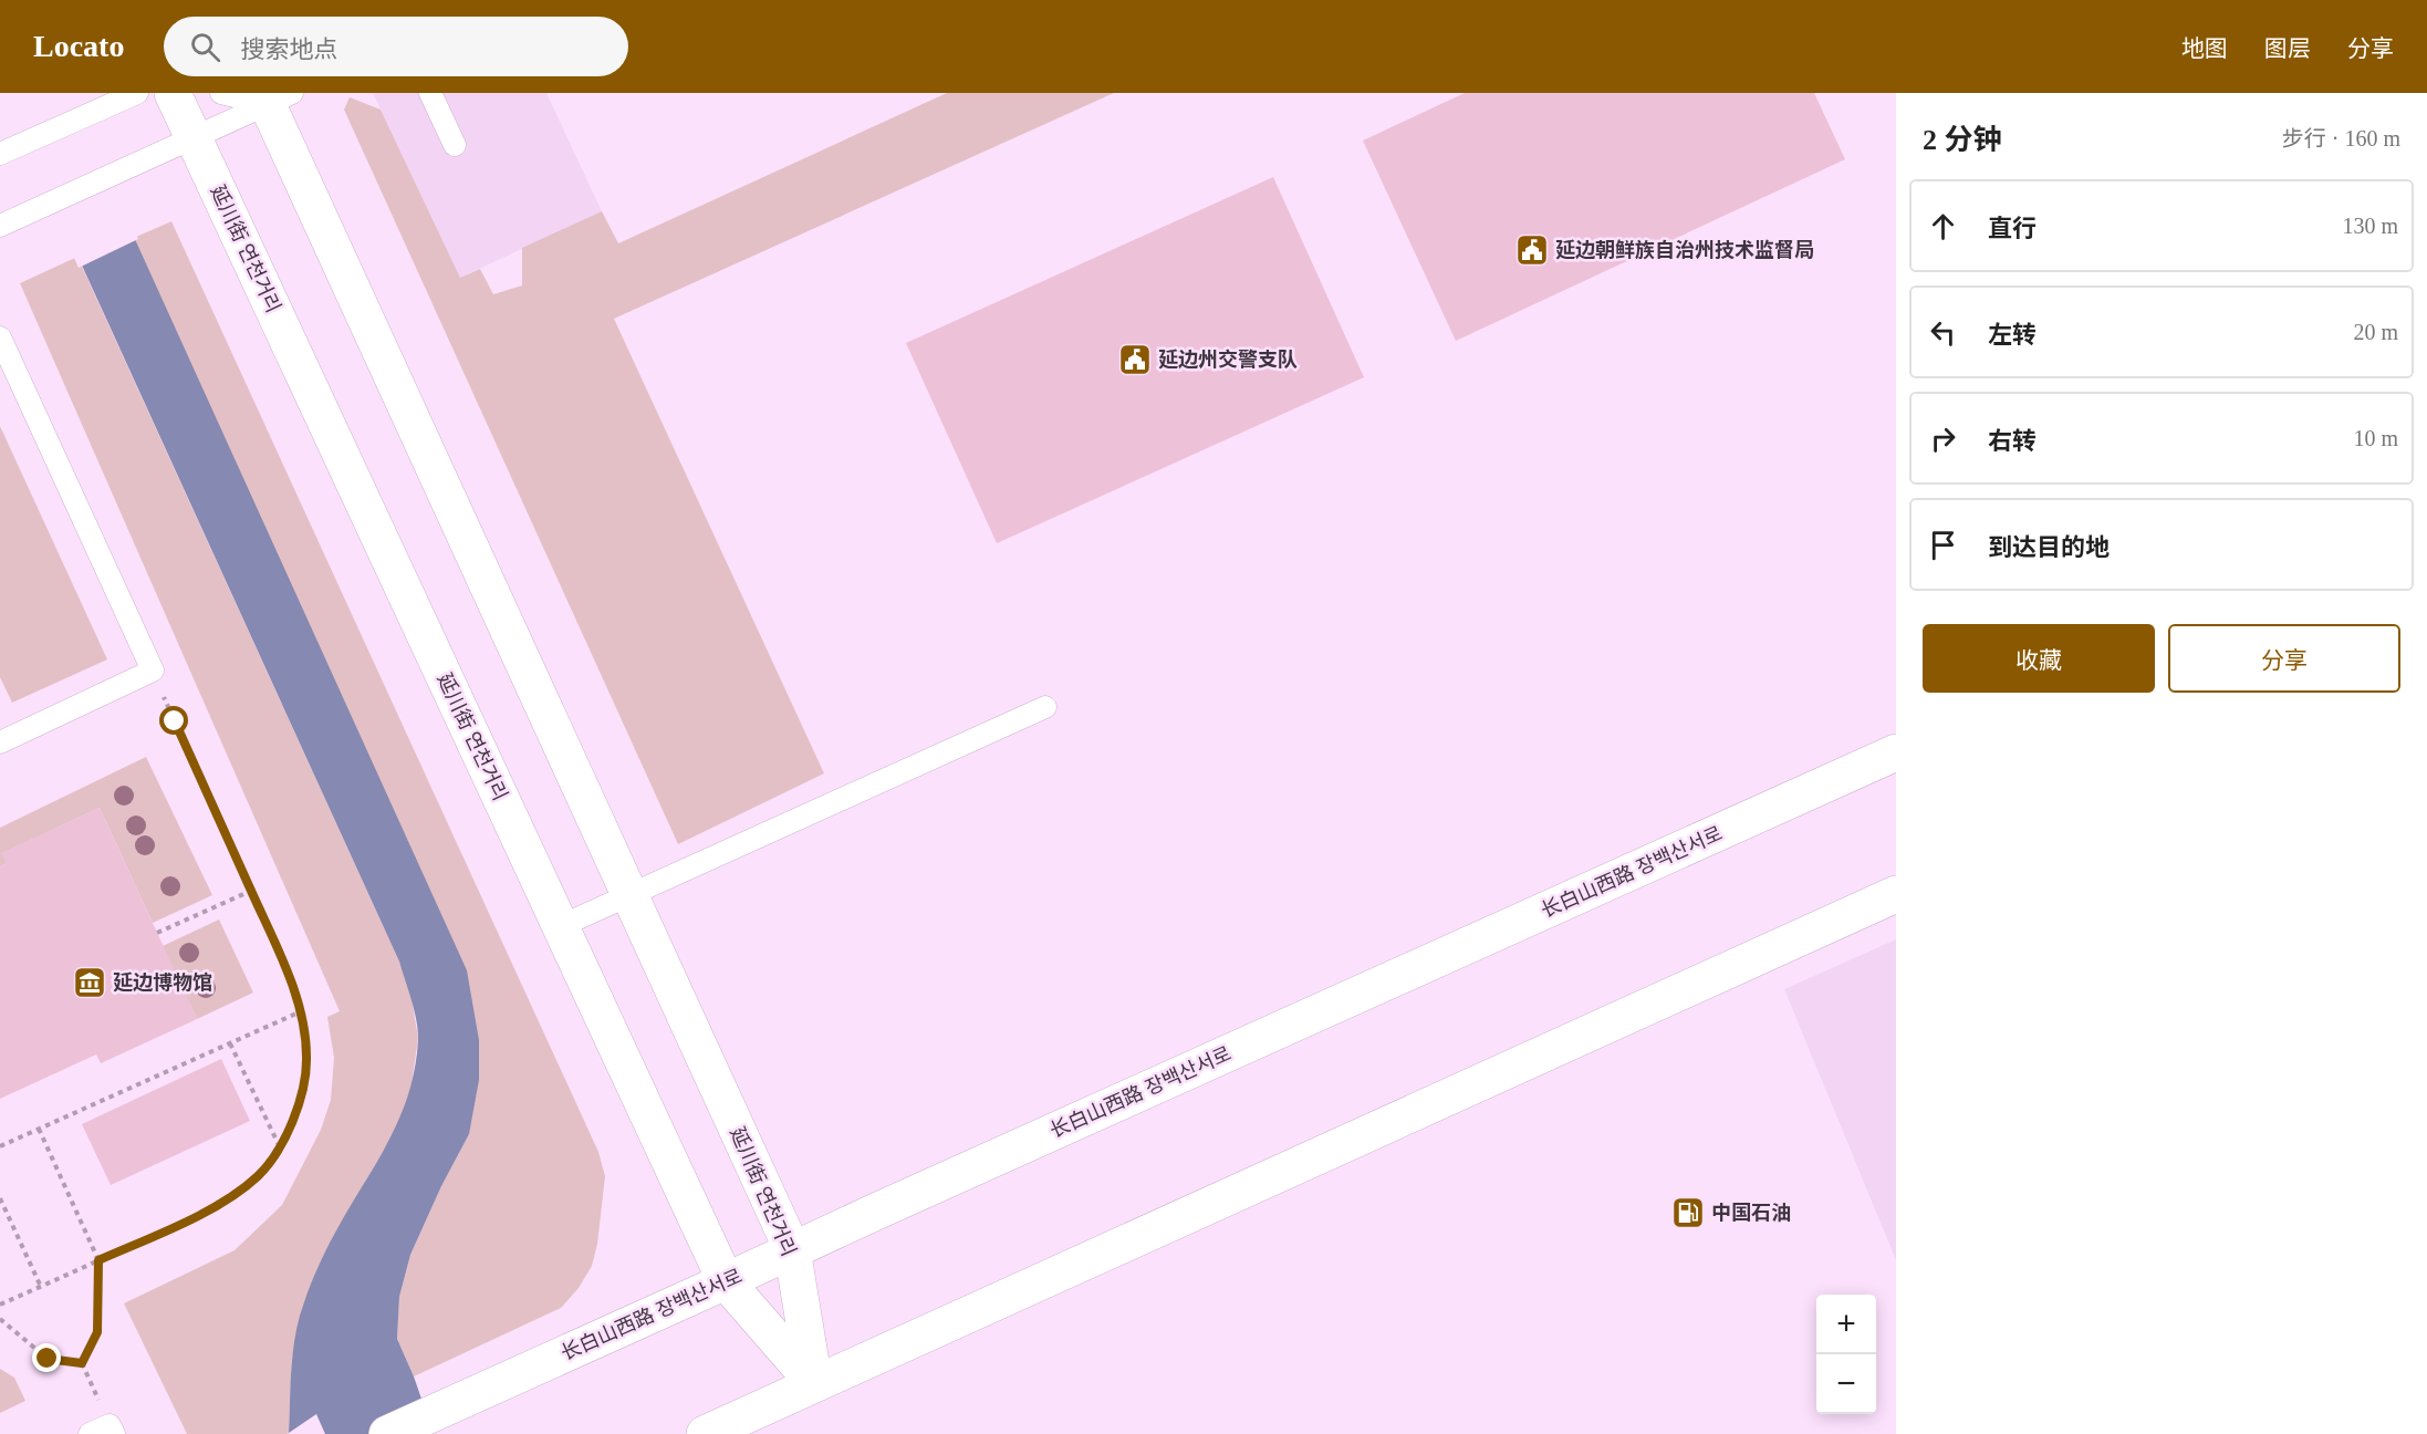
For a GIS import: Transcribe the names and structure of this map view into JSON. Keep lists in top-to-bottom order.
{
  "streets": {
    "main road": ["延川街 연천거리", "长白山西路 장백산서로"]
  },
  "crossings": [
    ["延川街 연천거리", "长白山西路 장백산서로"]
  ],
  "places": {
    "public building": ["延边朝鲜族自治州技术监督局", "延边州交警支队"],
    "museum": ["延边博物馆"],
    "fuel station": ["中国石油"]
  },
  "page": {
    "header": "Locato",
    "search": "搜索地点",
    "nav": ["地图", "图层", "分享"],
    "heading": ["2 分钟", "步行 · 160 m"],
    "list": [
      ["直行", "130 m"],
      ["左转", "20 m"],
      ["右转", "10 m"],
      "到达目的地"
    ],
    "buttons": ["收藏", "分享"],
    "map_buttons": ["+", "−"]
  }
}
